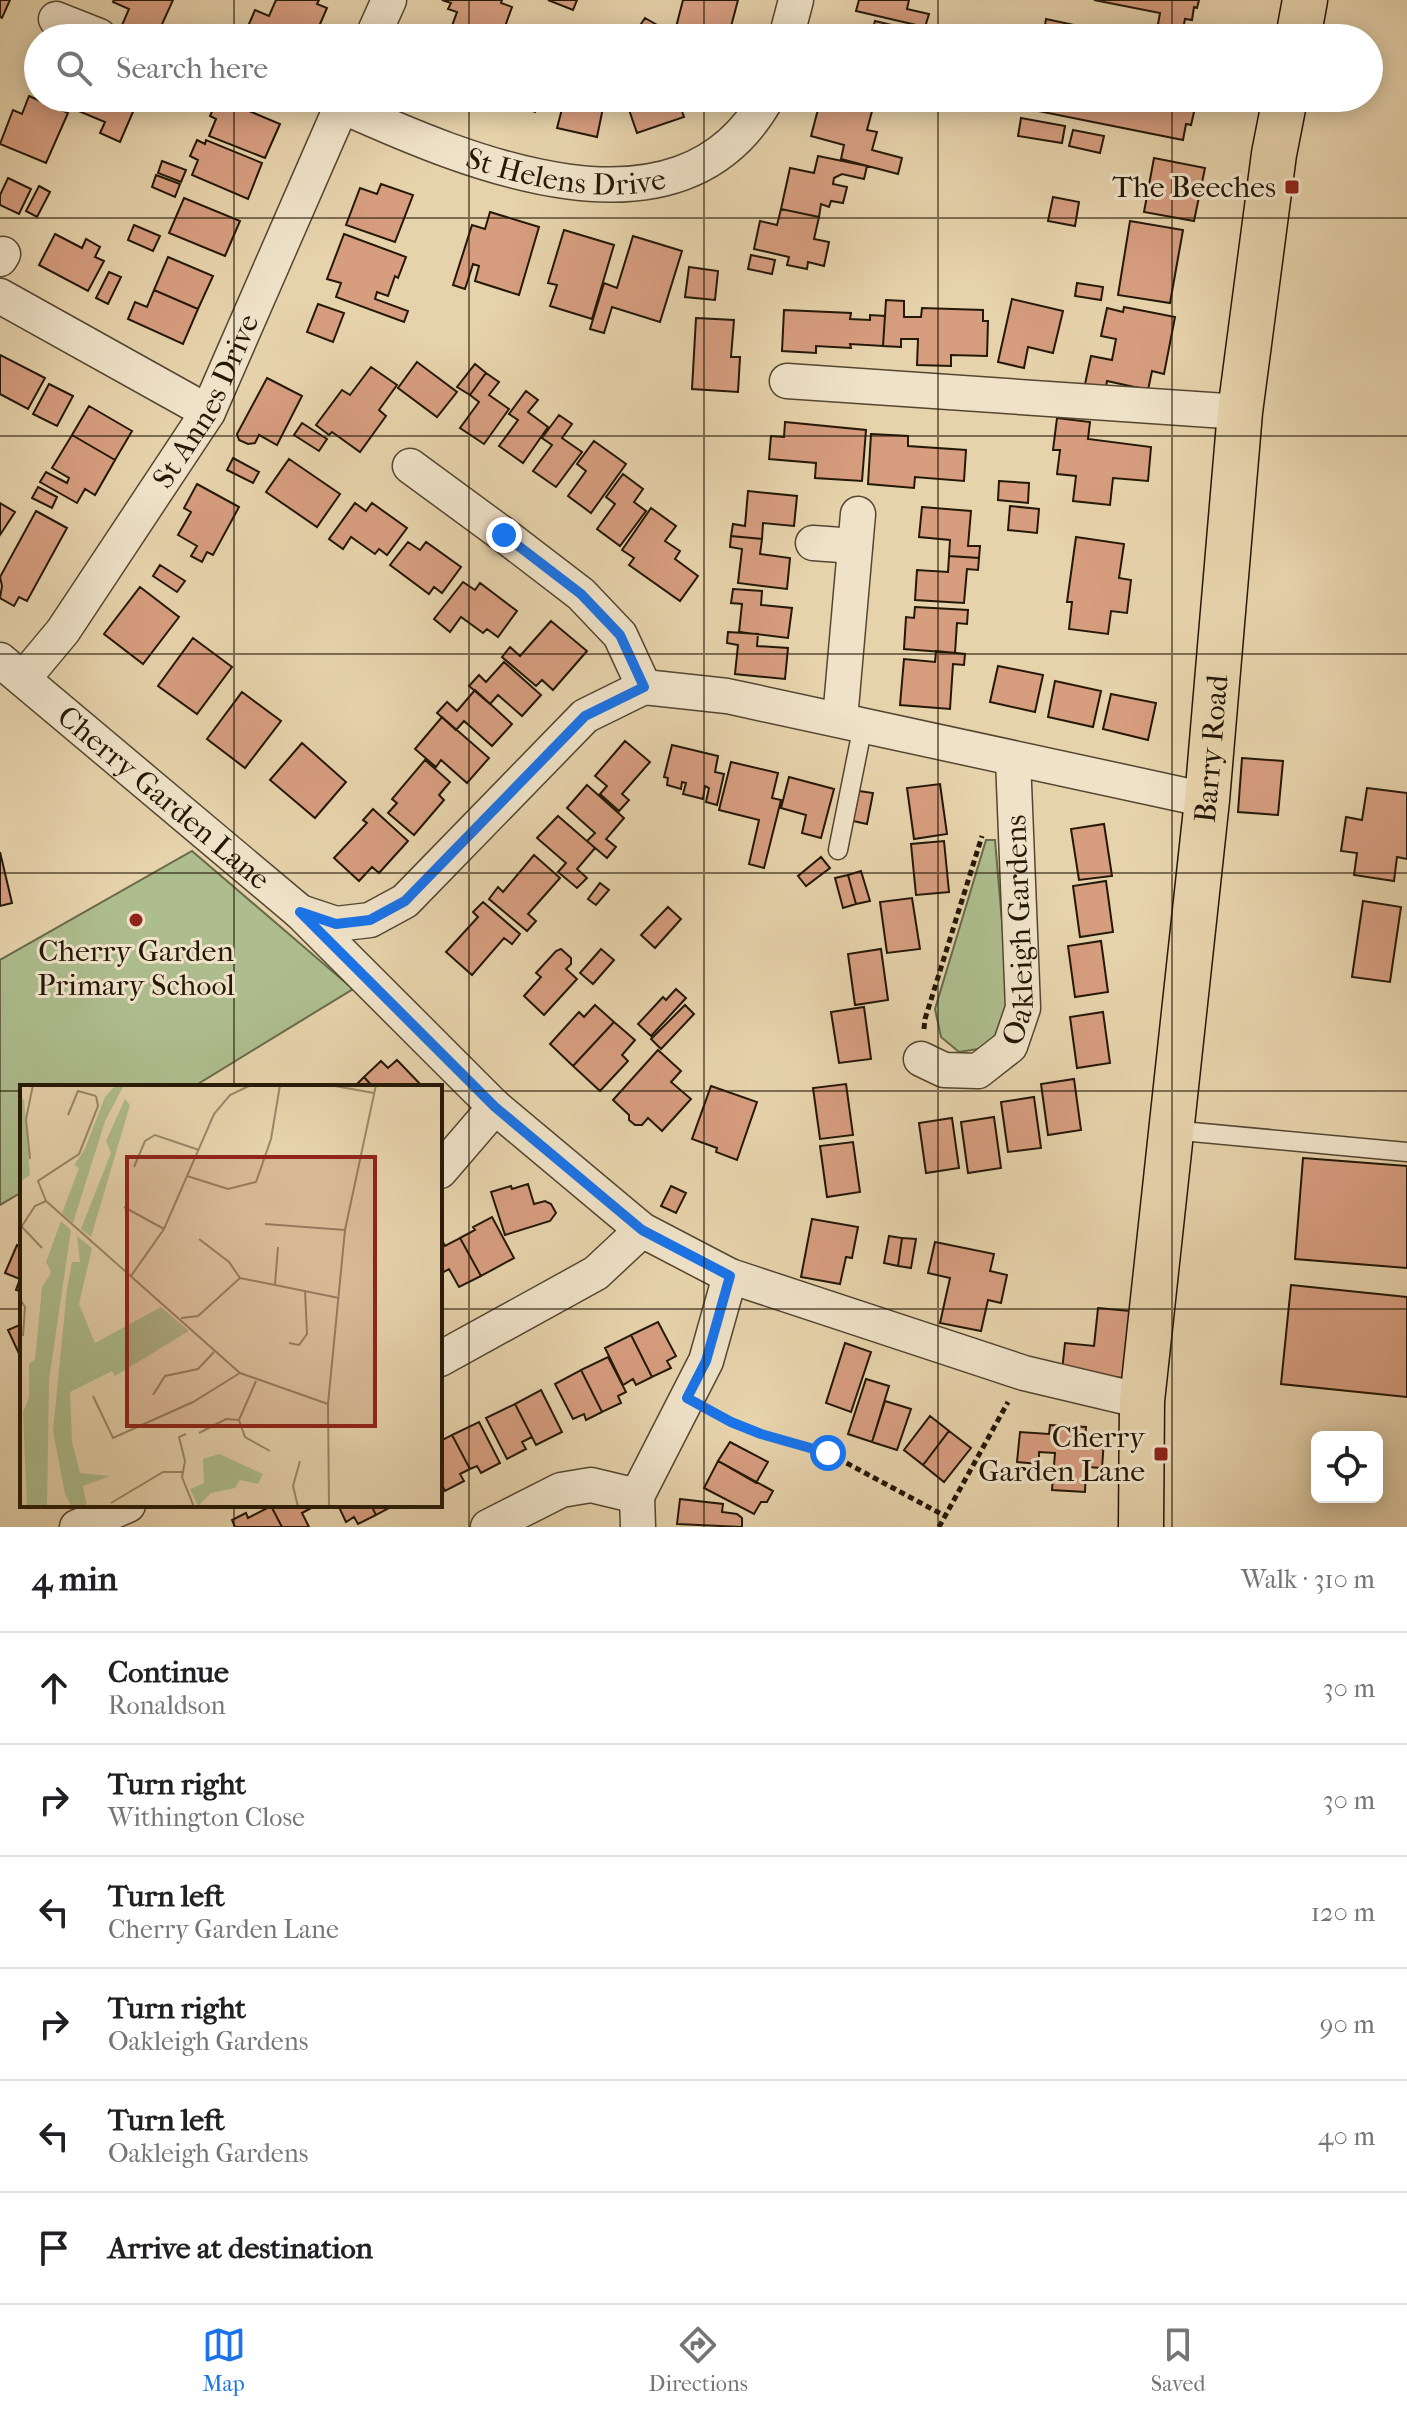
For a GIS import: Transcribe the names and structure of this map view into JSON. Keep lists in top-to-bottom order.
{
  "streets": {
    "main road": ["Barry Road"],
    "street": [
      "St Helens Drive",
      "St Annes Drive",
      "Cherry Garden Lane",
      "Oakleigh Gardens"
    ]
  },
  "crossings": [
    ["St Annes Drive", "Cherry Garden Lane"],
    ["Barry Road", "Cherry Garden Lane"]
  ],
  "places": {
    "transit": ["The Beeches", "Cherry Garden Lane"],
    "other": ["Cherry Garden Primary School"]
  },
  "page": {
    "search": "Search here",
    "heading": ["4 min", "Walk · 310 m"],
    "list": [
      ["Continue", "Ronaldson", "30 m"],
      ["Turn right", "Withington Close", "30 m"],
      ["Turn left", "Cherry Garden Lane", "120 m"],
      ["Turn right", "Oakleigh Gardens", "90 m"],
      ["Turn left", "Oakleigh Gardens", "40 m"],
      "Arrive at destination"
    ],
    "nav": ["Map", "Directions", "Saved"]
  }
}
